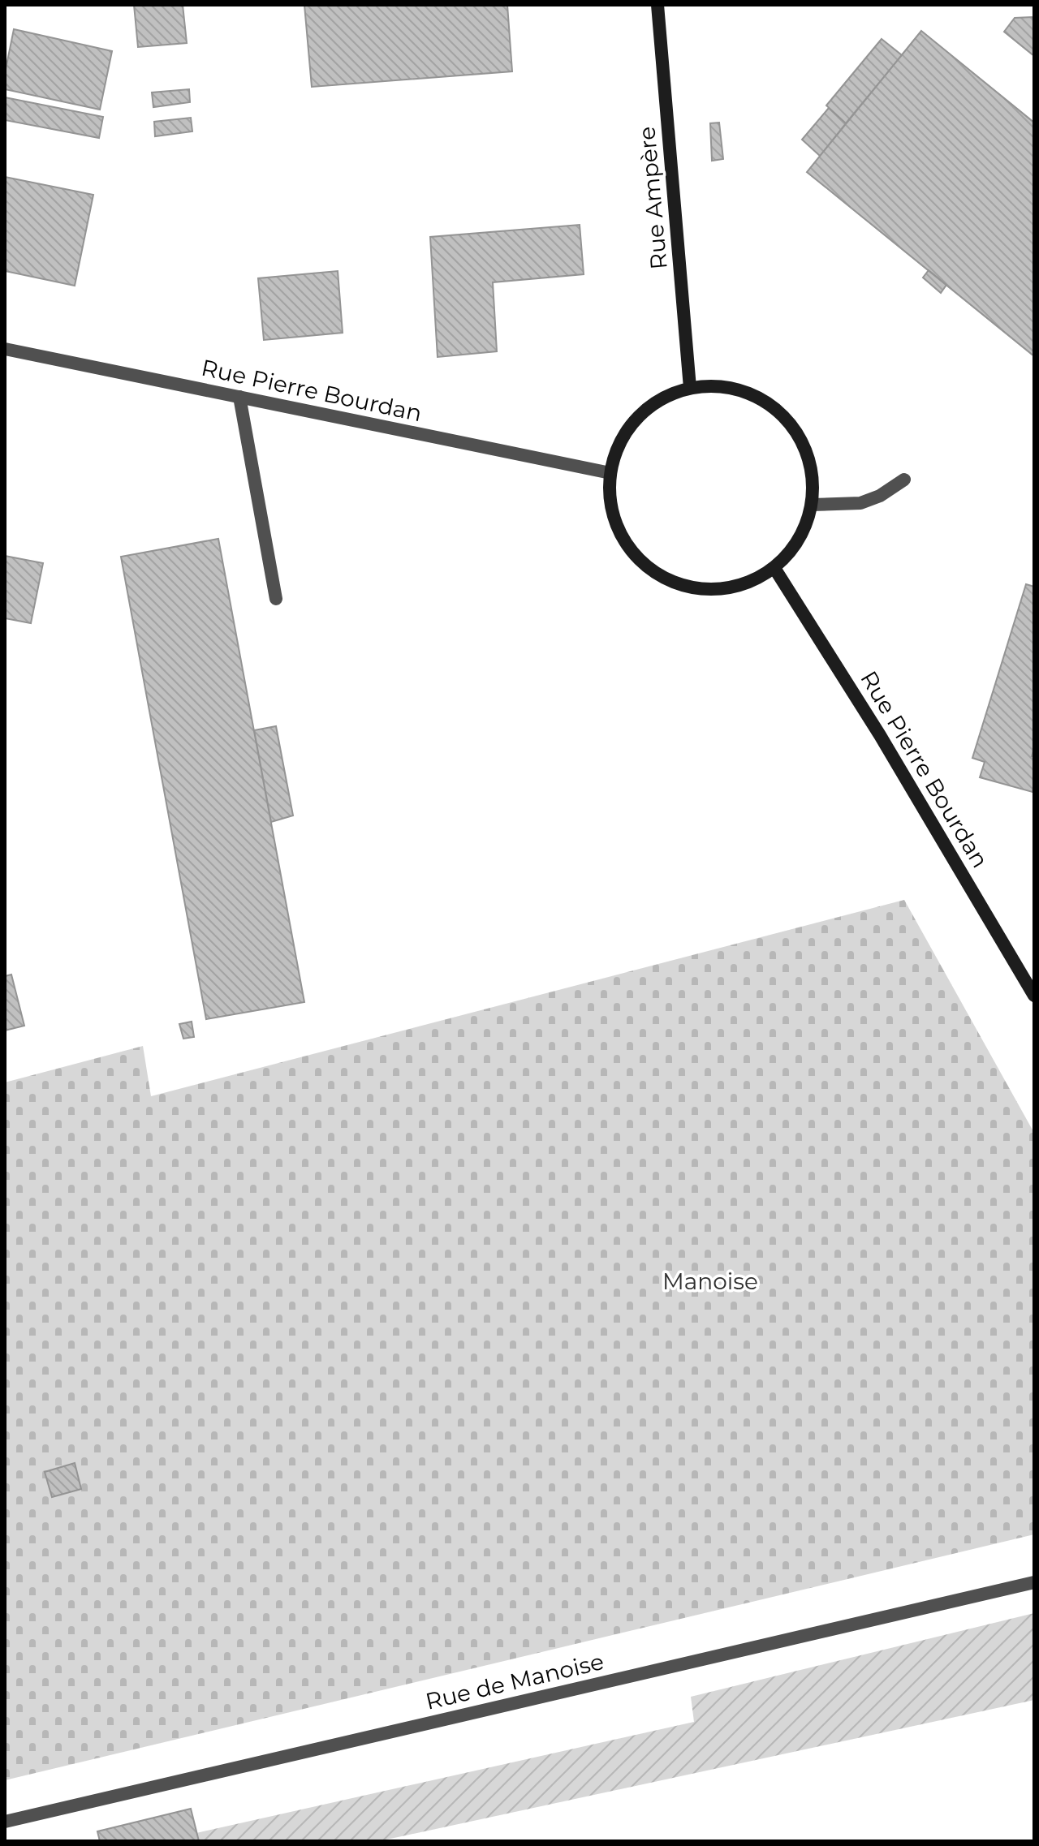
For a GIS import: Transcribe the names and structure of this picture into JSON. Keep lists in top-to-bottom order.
{
  "streets": {
    "street": ["Rue Ampère", "Rue Pierre Bourdan", "Rue de Manoise"]
  },
  "crossings": [
    ["Rue Ampère", "Rue Pierre Bourdan"]
  ],
  "parks": ["Manoise"]
}
